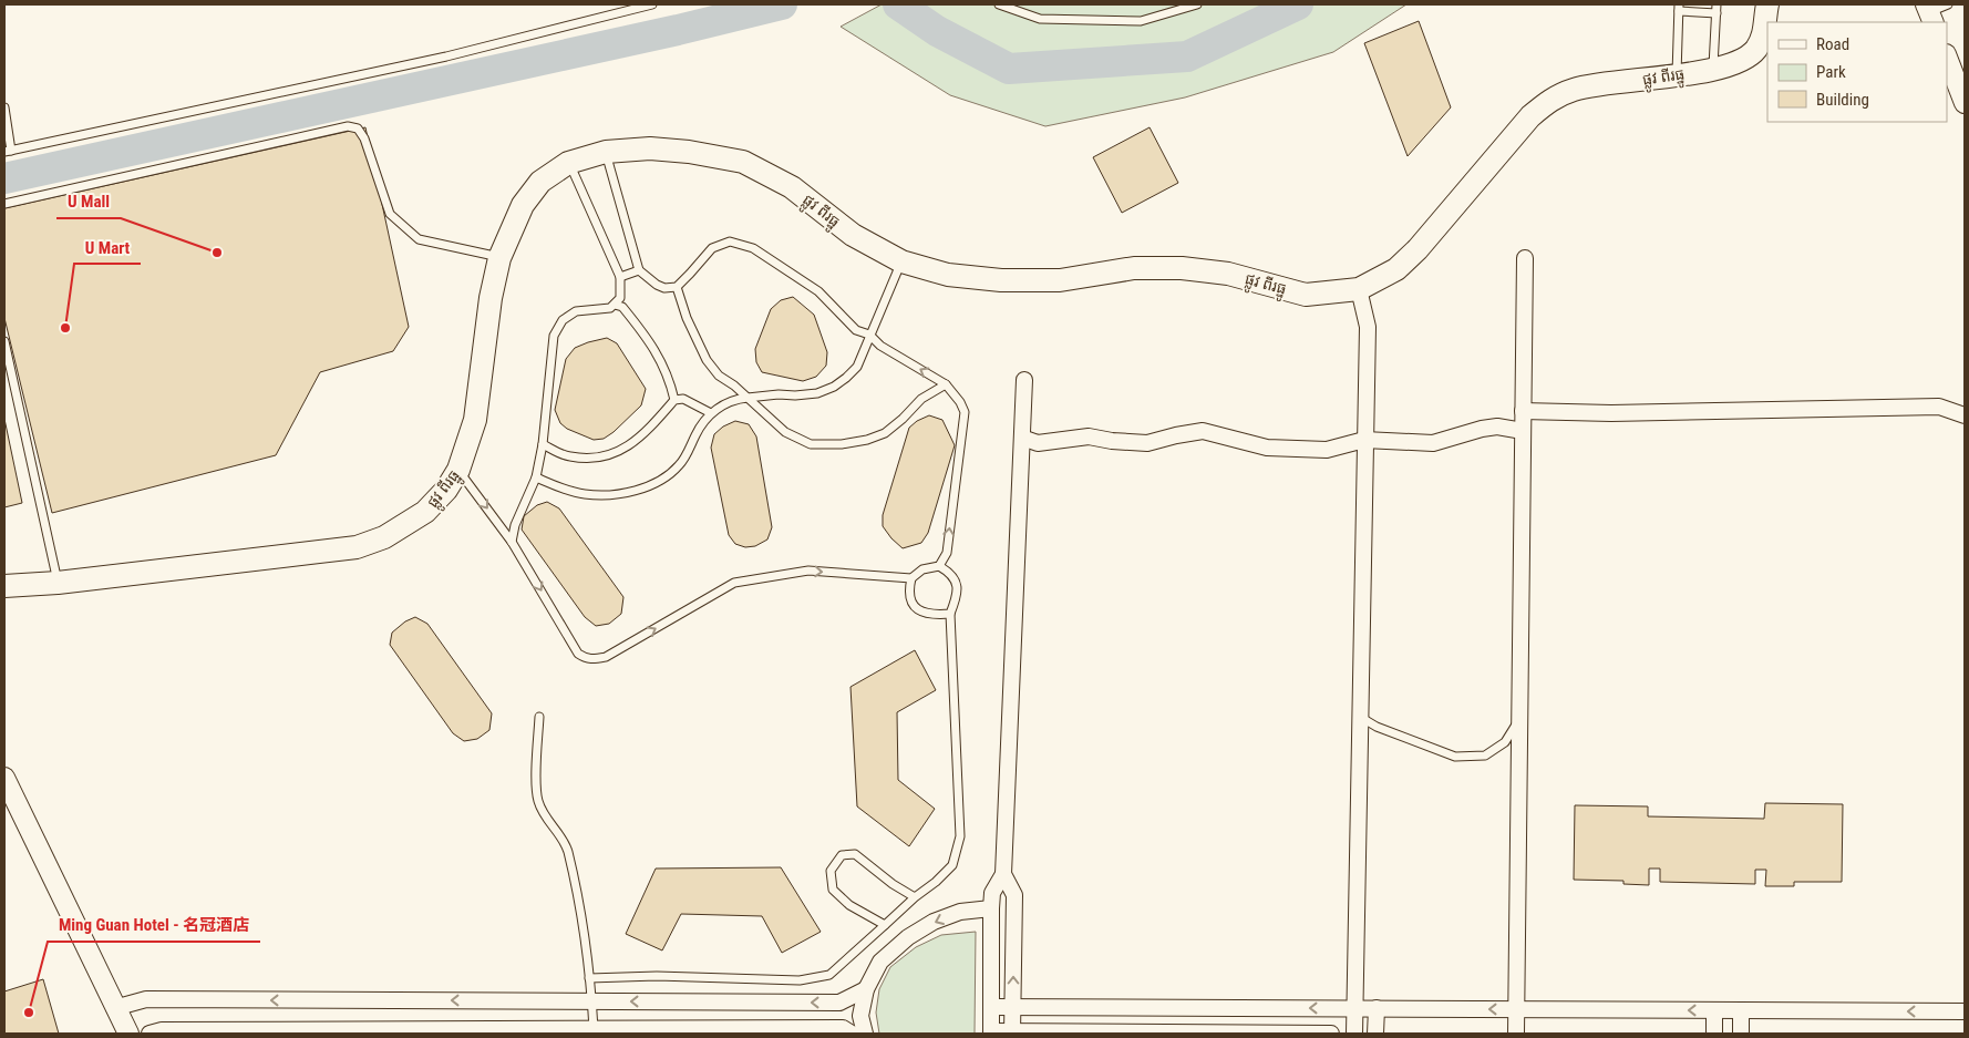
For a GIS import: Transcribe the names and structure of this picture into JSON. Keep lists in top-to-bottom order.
{
  "streets": {
    "main road": ["ផ្លូវ ពីរធ្នូ"]
  },
  "places": ["U Mall", "U Mart", "Ming Guan Hotel - 名冠酒店"],
  "legend": ["Road", "Park", "Building"]
}
